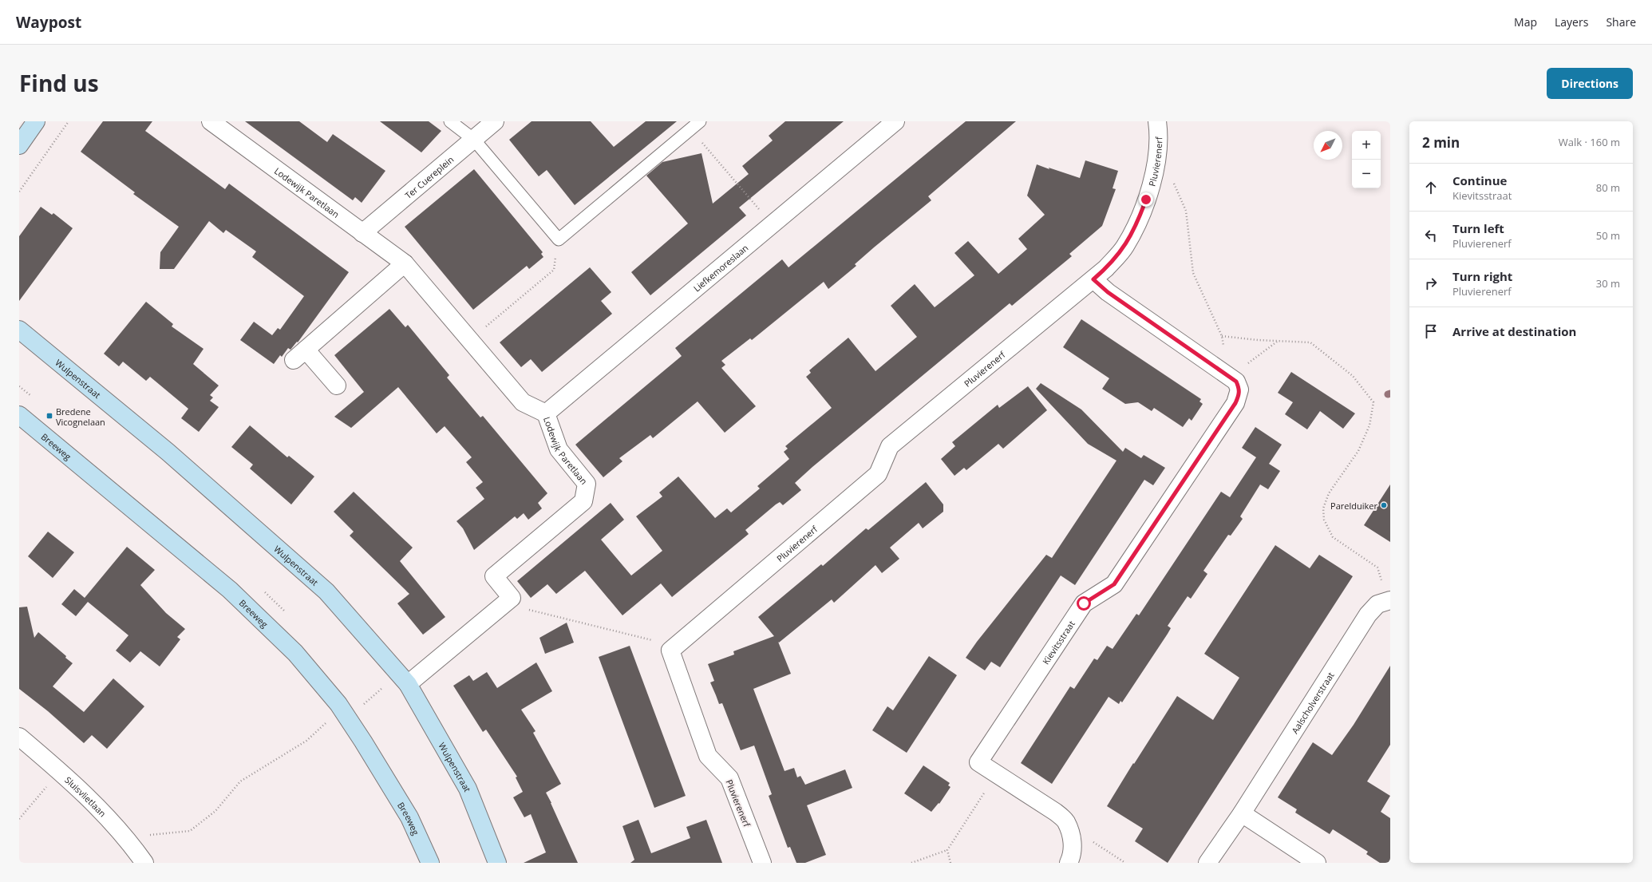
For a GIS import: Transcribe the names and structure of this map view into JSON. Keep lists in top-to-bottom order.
{
  "streets": {
    "street": [
      "Pluvierenerf",
      "Ter Cuereplein",
      "Lodewijk Paretlaan",
      "Liefkemoreslaan",
      "Wulpenstraat",
      "Breeweg",
      "Kievitsstraat",
      "Aalscholverstraat",
      "Sluisvlietlaan"
    ]
  },
  "crossings": [
    ["Ter Cuereplein", "Lodewijk Paretlaan"],
    ["Lodewijk Paretlaan", "Liefkemoreslaan"]
  ],
  "places": {
    "transit": ["Bredene Vicognelaan"],
    "other": ["Parelduiker"]
  },
  "north": "bottom left",
  "page": {
    "header": "Waypost",
    "nav": ["Map", "Layers", "Share"],
    "title": "Find us",
    "buttons": "Directions",
    "heading": ["2 min", "Walk · 160 m"],
    "map_buttons": ["+", "−"],
    "list": [
      ["Continue", "Kievitsstraat", "80 m"],
      ["Turn left", "Pluvierenerf", "50 m"],
      ["Turn right", "Pluvierenerf", "30 m"],
      "Arrive at destination"
    ]
  }
}
